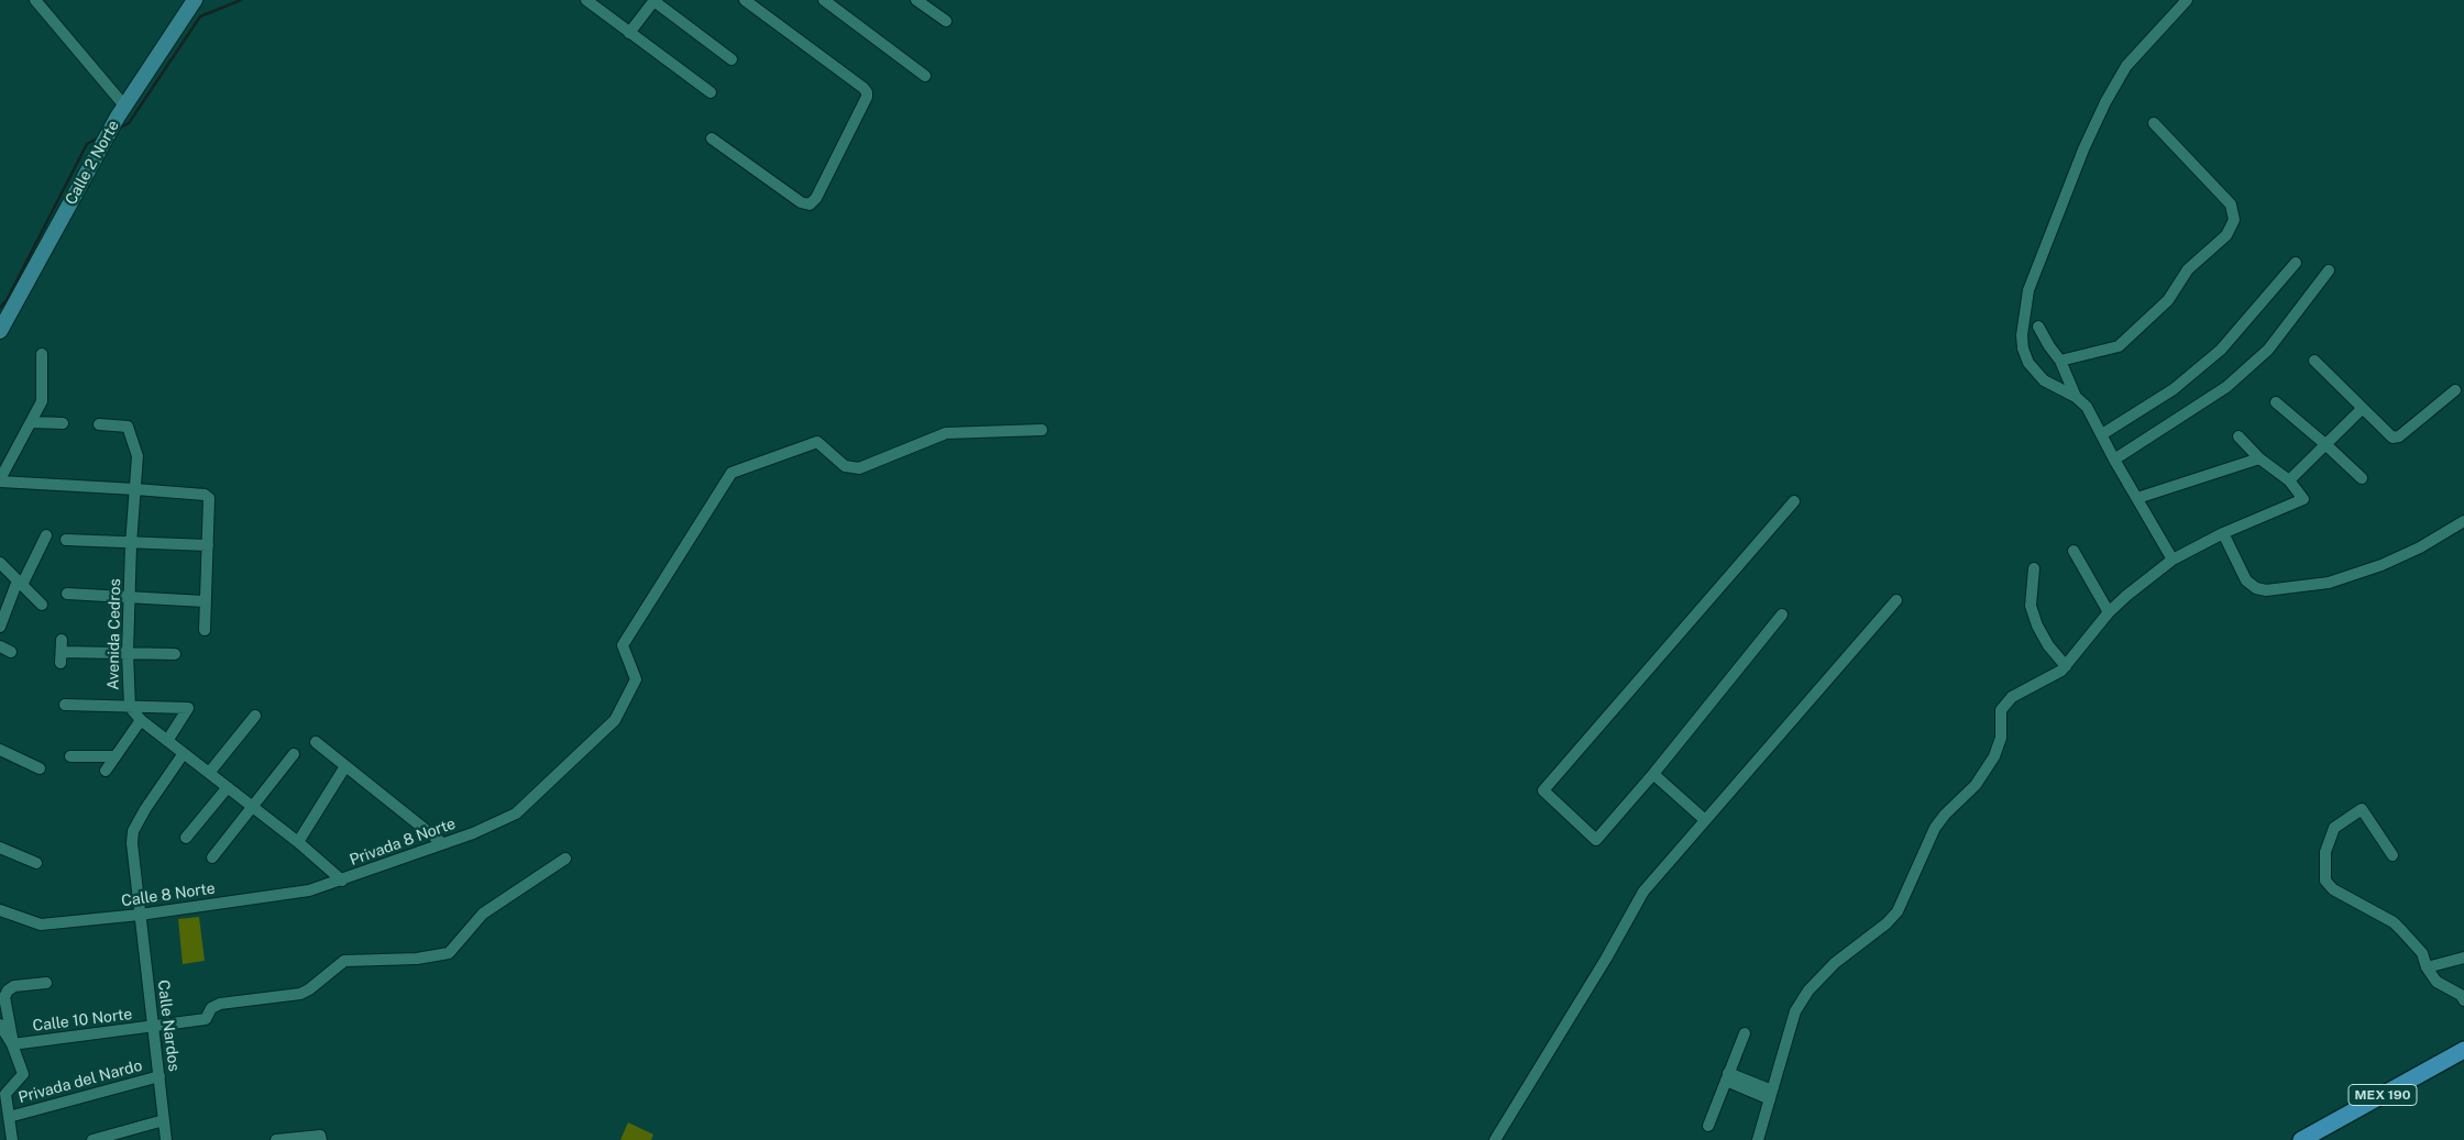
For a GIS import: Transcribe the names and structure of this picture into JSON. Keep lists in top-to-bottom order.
{
  "streets": {
    "main road": ["MEX 190"],
    "street": [
      "Calle 2 Norte",
      "Avenida Cedros",
      "Privada 8 Norte",
      "Calle 8 Norte",
      "Calle 10 Norte",
      "Calle Nardos",
      "Privada del Nardo"
    ]
  },
  "crossings": [
    ["Avenida Cedros", "Privada 8 Norte"],
    ["Avenida Cedros", "Calle 8 Norte"],
    ["Avenida Cedros", "Calle Nardos"],
    ["Privada 8 Norte", "Calle 8 Norte"],
    ["Calle 8 Norte", "Calle Nardos"],
    ["Calle 10 Norte", "Calle Nardos"],
    ["Calle Nardos", "Privada del Nardo"]
  ]
}
